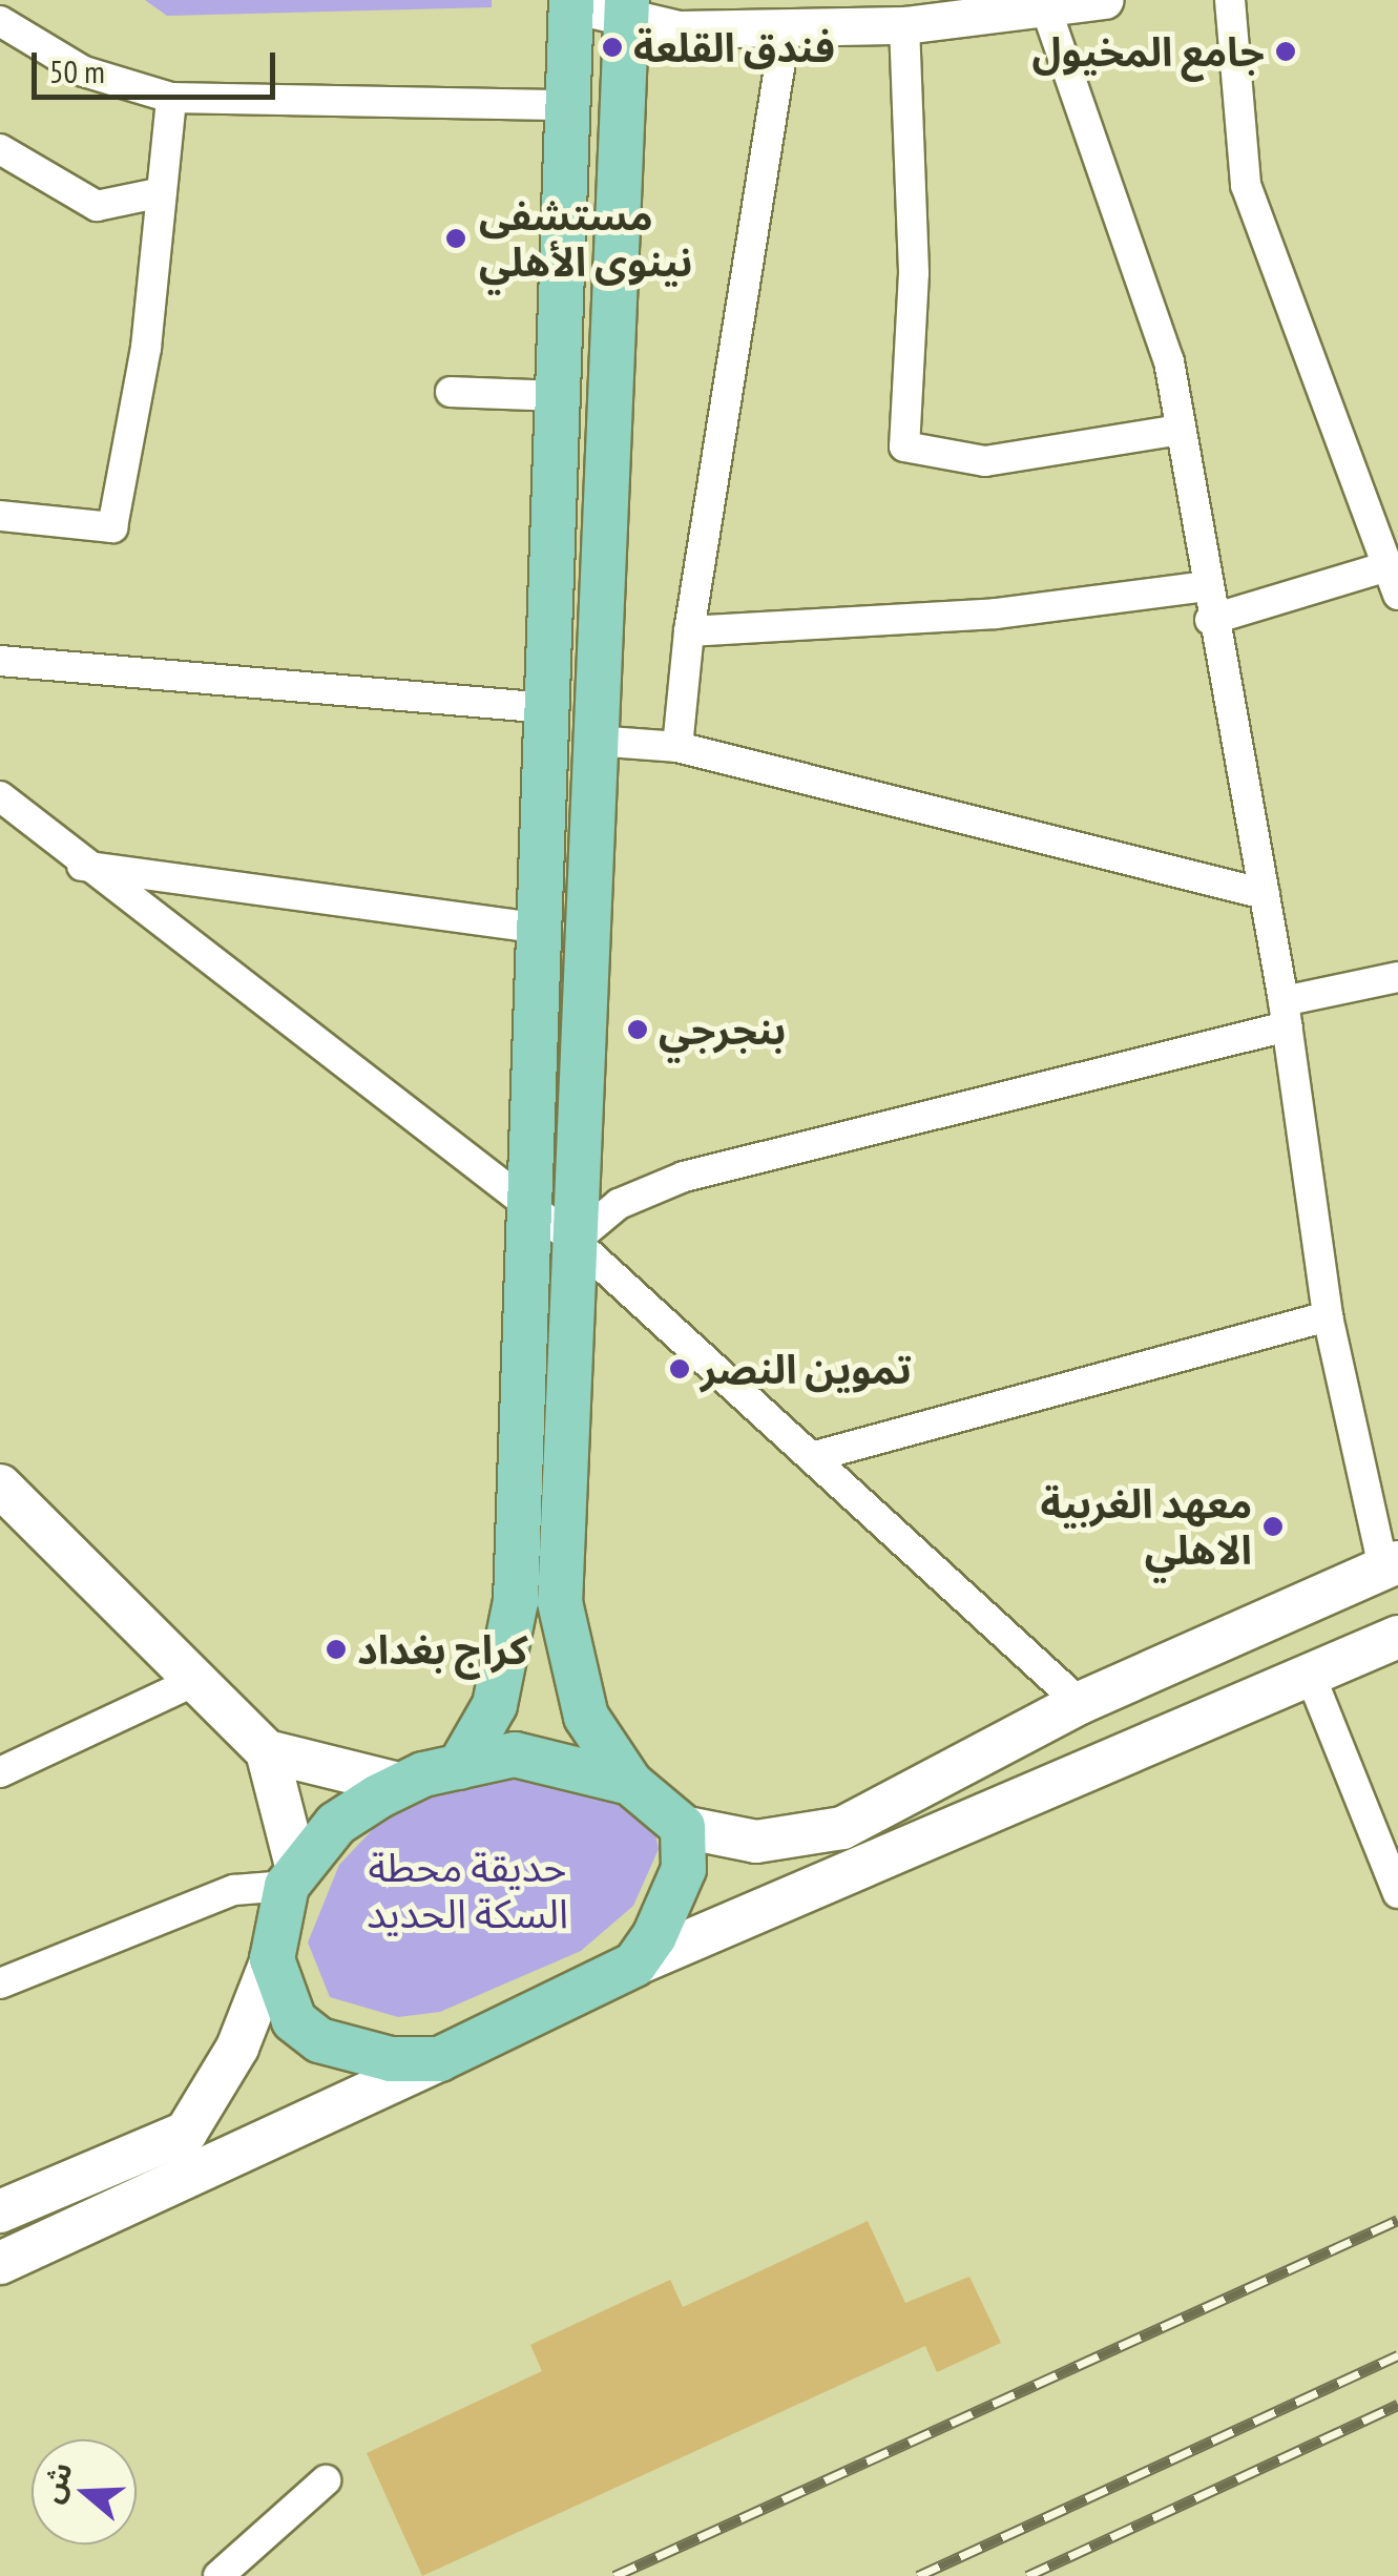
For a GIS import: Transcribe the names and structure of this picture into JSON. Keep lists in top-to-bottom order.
{
  "parks": ["حديقة محطة السكة الحديد"],
  "places": [
    "فندق القلعة",
    "جامع المخيول",
    "مستشفى نينوى الأهلي",
    "بنجرجي",
    "تموين النصر",
    "معهد الغربية الاهلي",
    "كراج بغداد"
  ],
  "scale_bar": "50 m",
  "north": "left"
}
